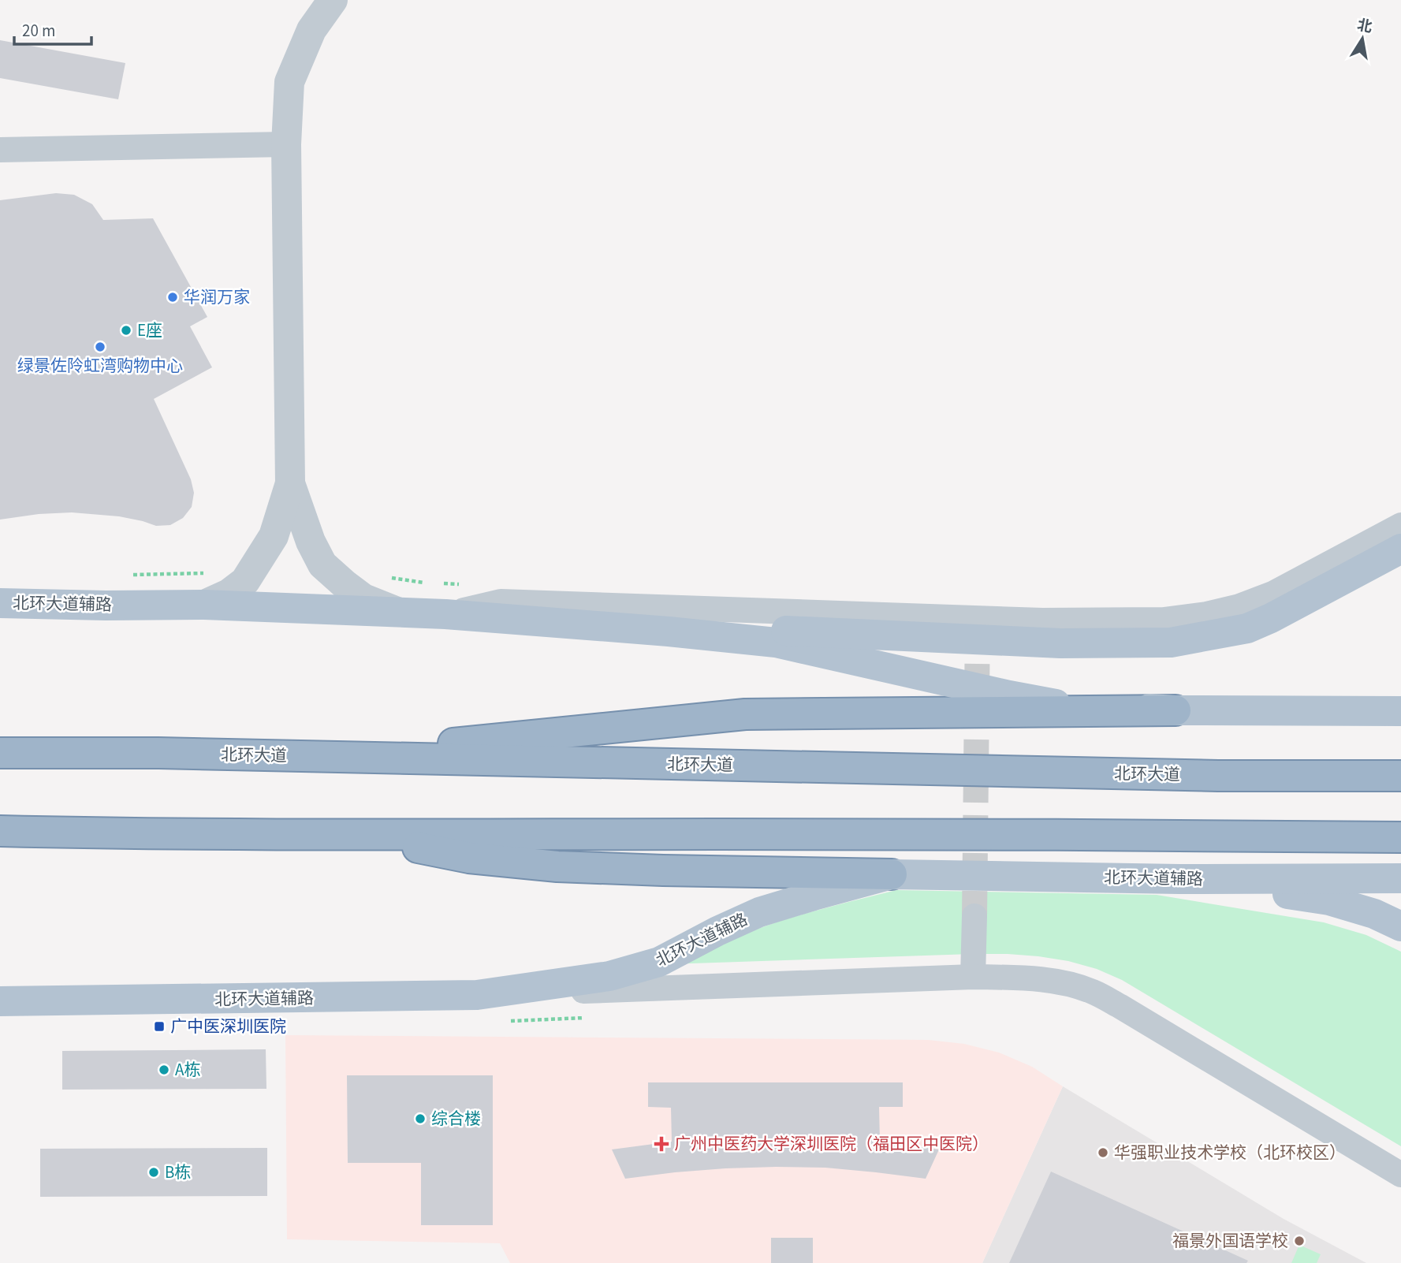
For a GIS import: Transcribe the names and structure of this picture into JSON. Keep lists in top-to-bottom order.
{
  "streets": {
    "highway": ["北环大道"],
    "main road": ["北环大道辅路"]
  },
  "places": {
    "other": [
      "华润万家",
      "E座",
      "绿景佐阾虹湾购物中心",
      "A栋",
      "综合楼",
      "华强职业技术学校（北环校区）",
      "B栋",
      "福景外国语学校"
    ],
    "transit": ["广中医深圳医院"],
    "health": ["广州中医药大学深圳医院（福田区中医院）"]
  },
  "scale_bar": "20 m",
  "north": "top"
}
